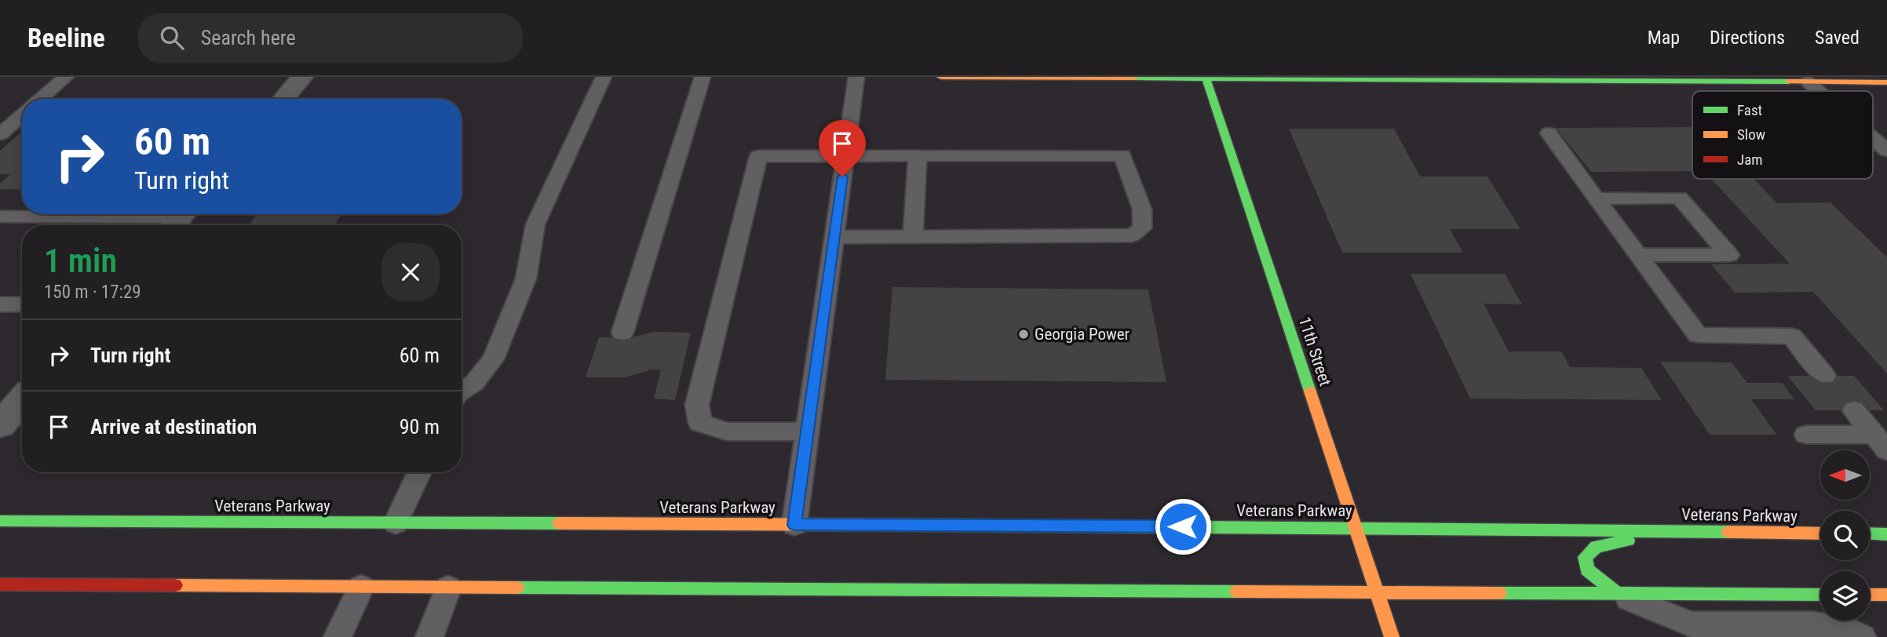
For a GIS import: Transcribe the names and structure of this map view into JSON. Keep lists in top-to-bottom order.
{
  "streets": {
    "main road": ["11th Street", "Veterans Parkway"]
  },
  "crossings": [
    ["11th Street", "Veterans Parkway"]
  ],
  "places": ["Georgia Power"],
  "legend": ["Fast", "Slow", "Jam"],
  "north": "left",
  "page": {
    "header": "Beeline",
    "search": "Search here",
    "nav": ["Map", "Directions", "Saved"],
    "turn": ["60 m", "Turn right"],
    "heading": ["1 min", "150 m · 17:29"],
    "list": [
      {
        "name": "Turn right",
        "value": "60 m"
      },
      {
        "name": "Arrive at destination",
        "value": "90 m"
      }
    ]
  }
}
